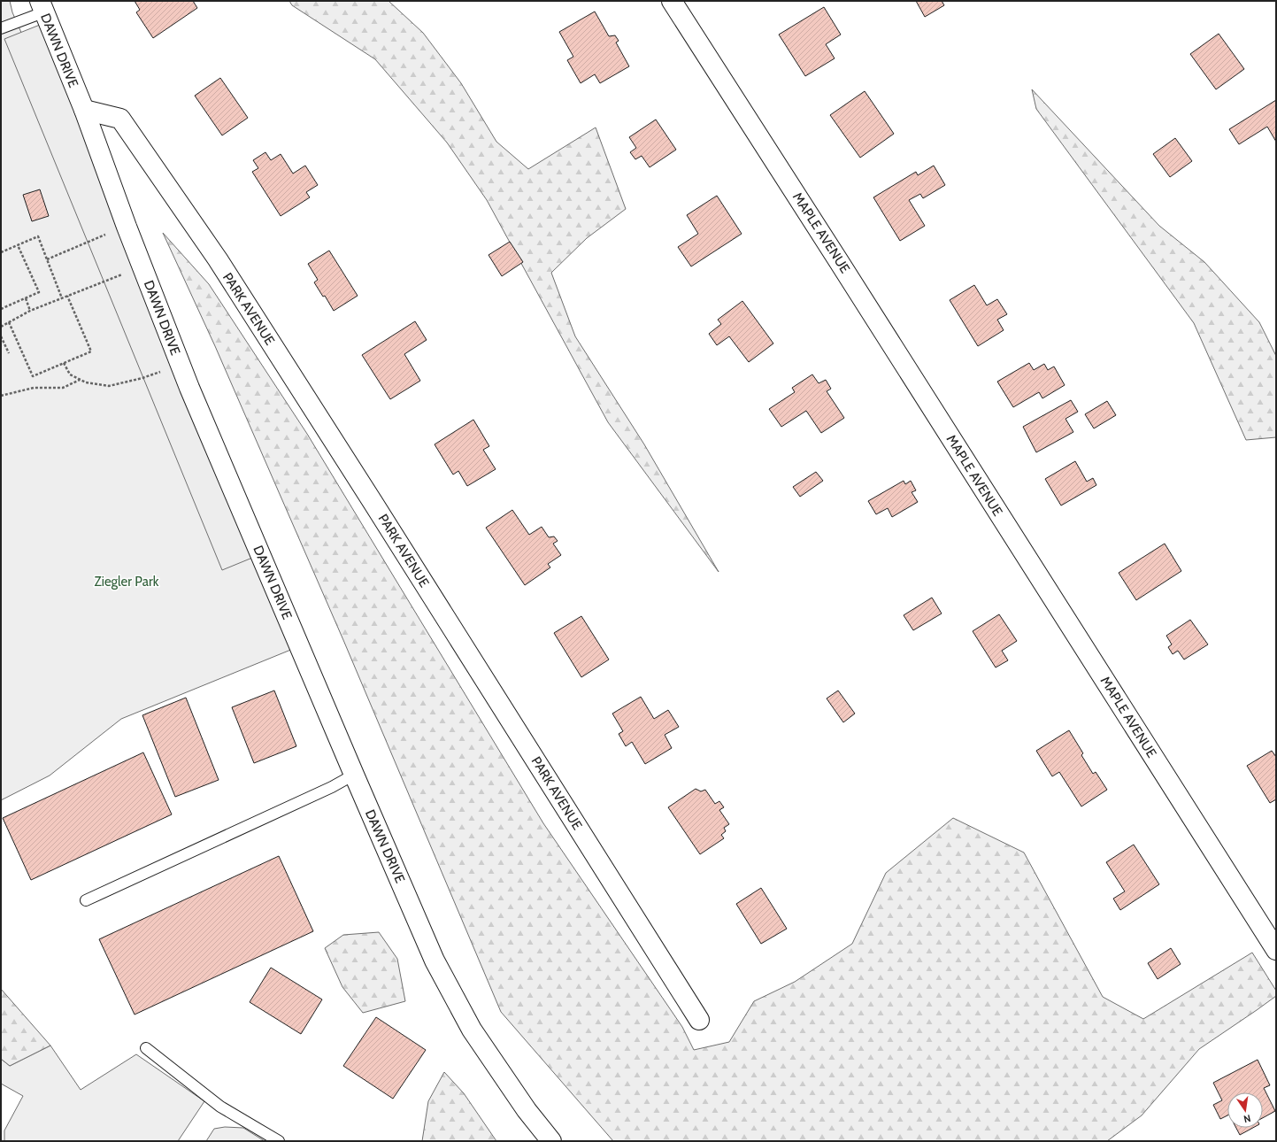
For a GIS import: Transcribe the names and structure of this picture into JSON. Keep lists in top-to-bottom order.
{
  "streets": {
    "street": ["DAWN DRIVE", "MAPLE AVENUE", "PARK AVENUE"]
  },
  "crossings": [
    ["DAWN DRIVE", "PARK AVENUE"]
  ],
  "parks": ["Ziegler Park"],
  "north": "bottom"
}
